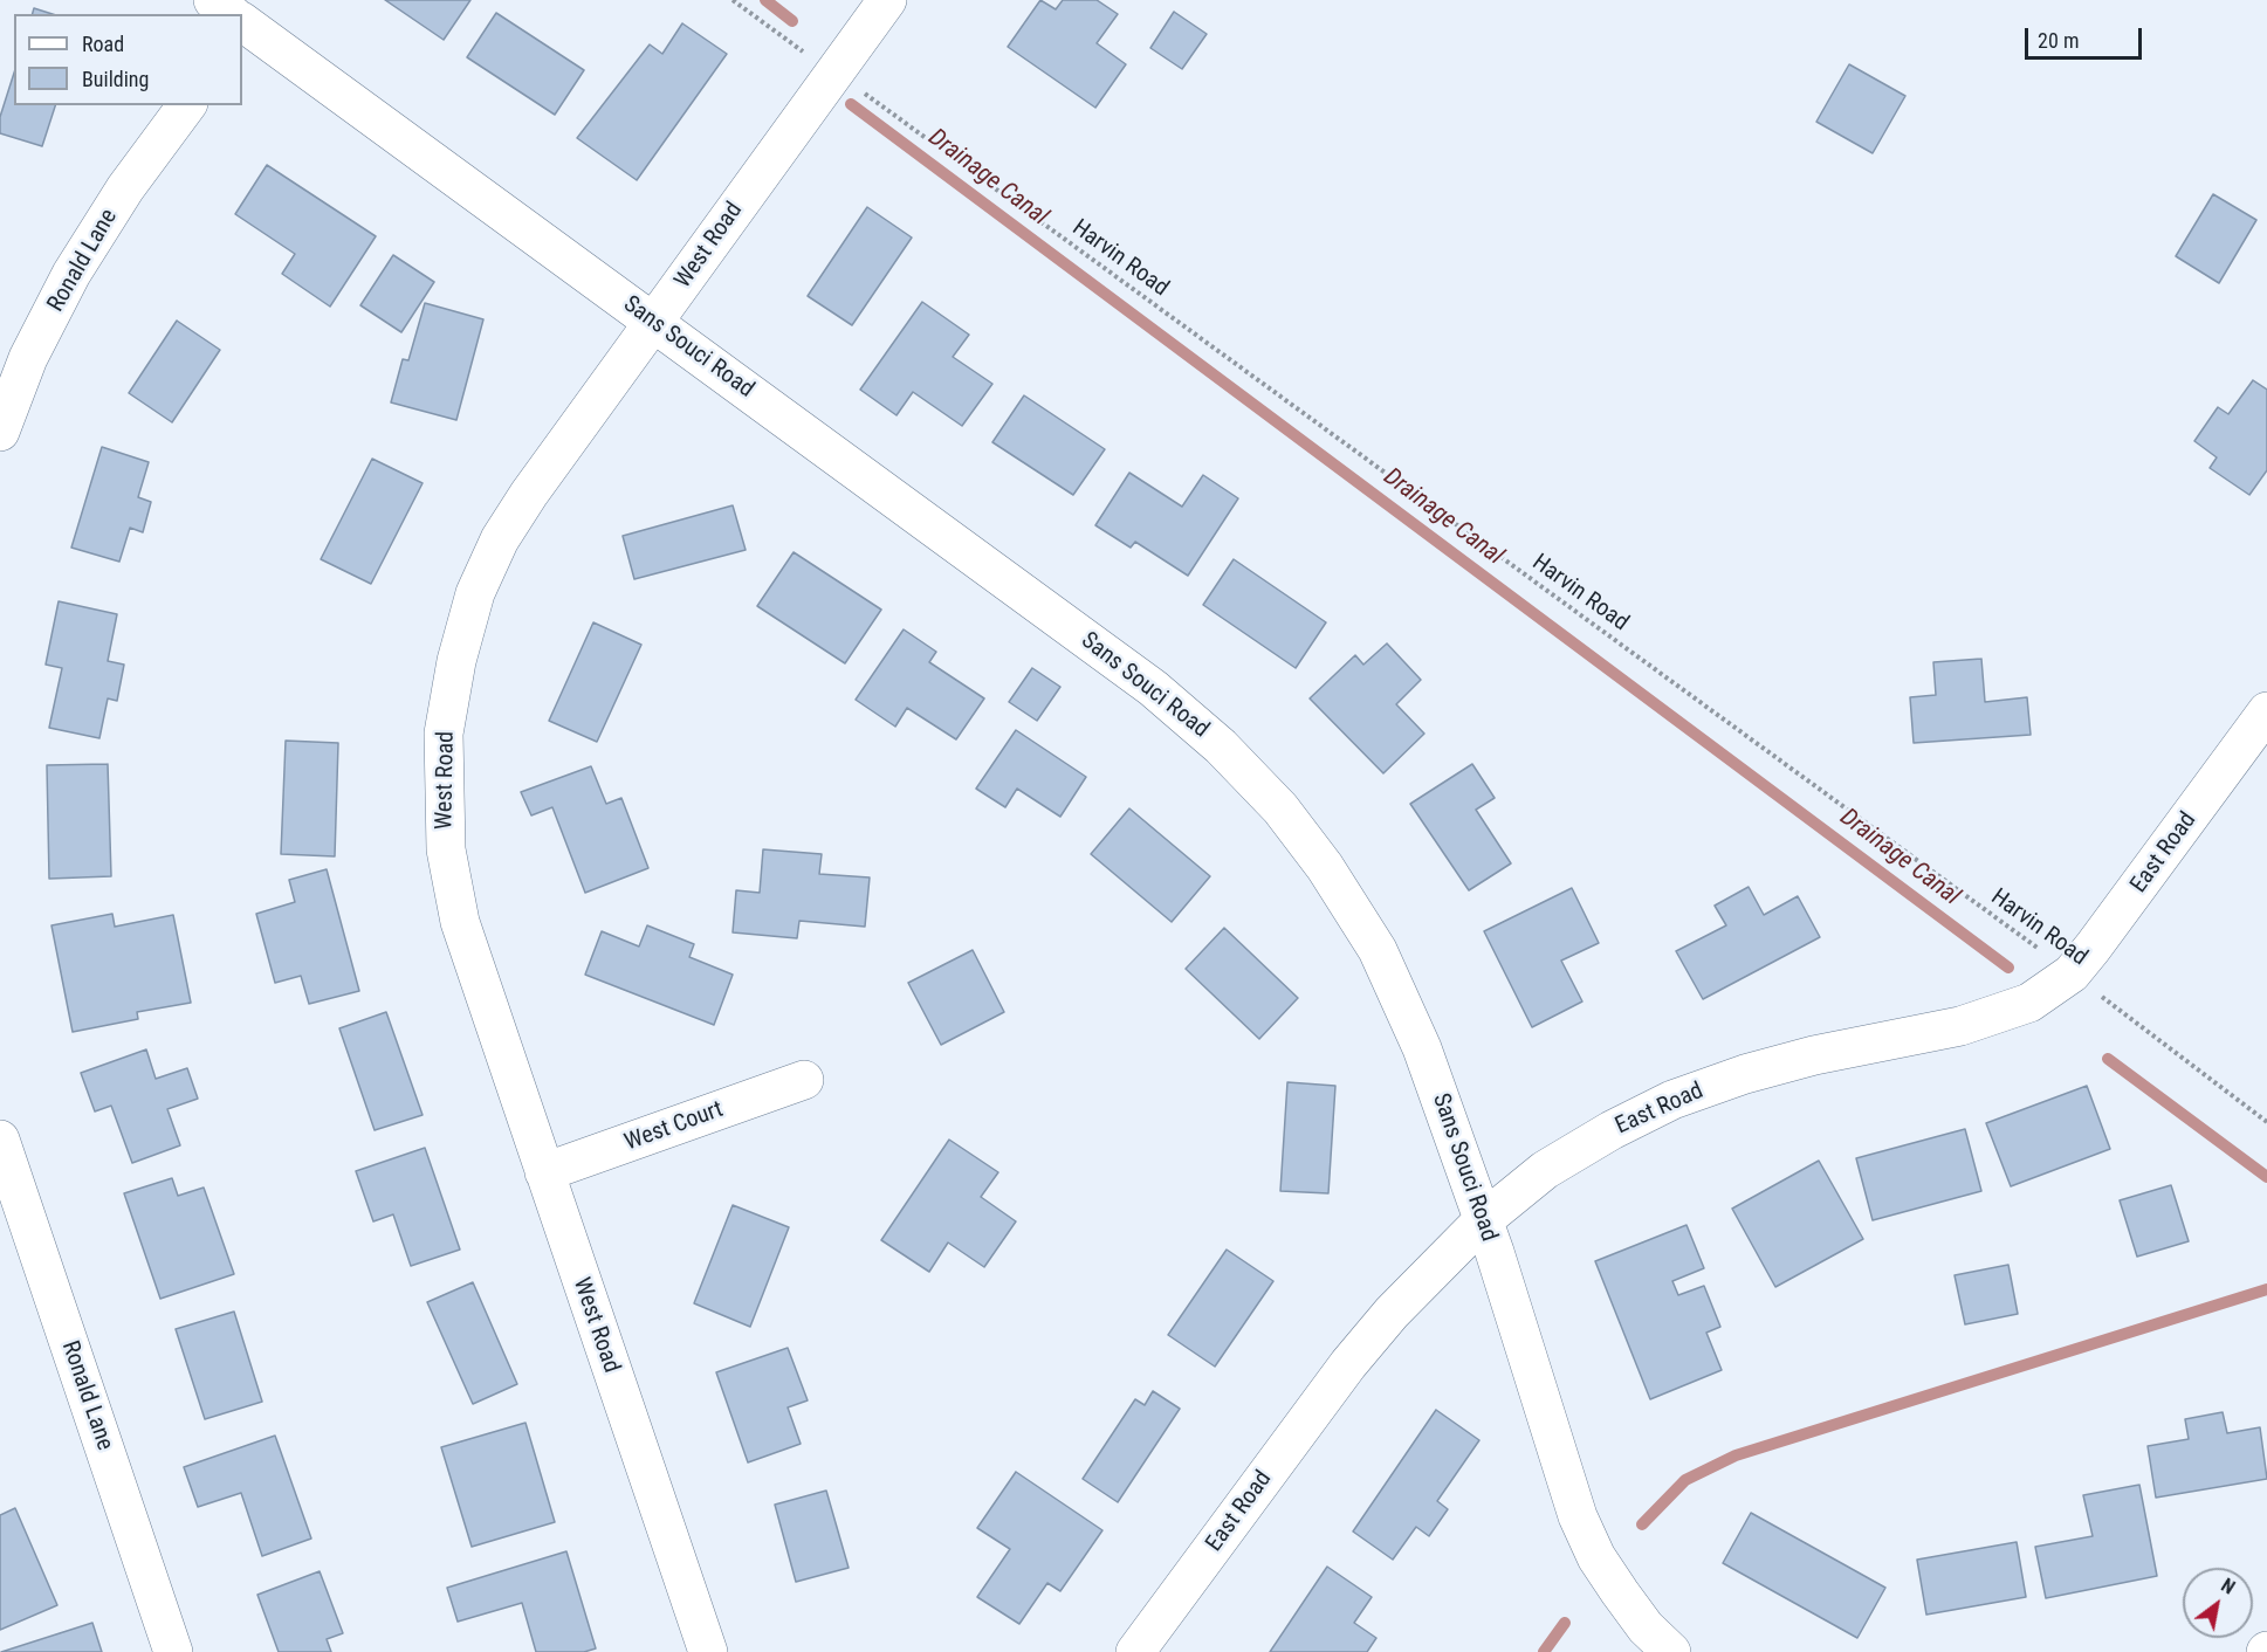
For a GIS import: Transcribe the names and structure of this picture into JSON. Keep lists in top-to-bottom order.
{
  "streets": {
    "street": [
      "West Road",
      "Ronald Lane",
      "Sans Souci Road",
      "East Road",
      "West Court"
    ],
    "path": ["Harvin Road"]
  },
  "crossings": [
    ["West Road", "Harvin Road"],
    ["West Road", "Sans Souci Road"],
    ["West Road", "West Court"],
    ["Harvin Road", "East Road"],
    ["Sans Souci Road", "East Road"]
  ],
  "water": ["Drainage Canal"],
  "legend": ["Road", "Building"],
  "scale_bar": "20 m",
  "north": "top right"
}
